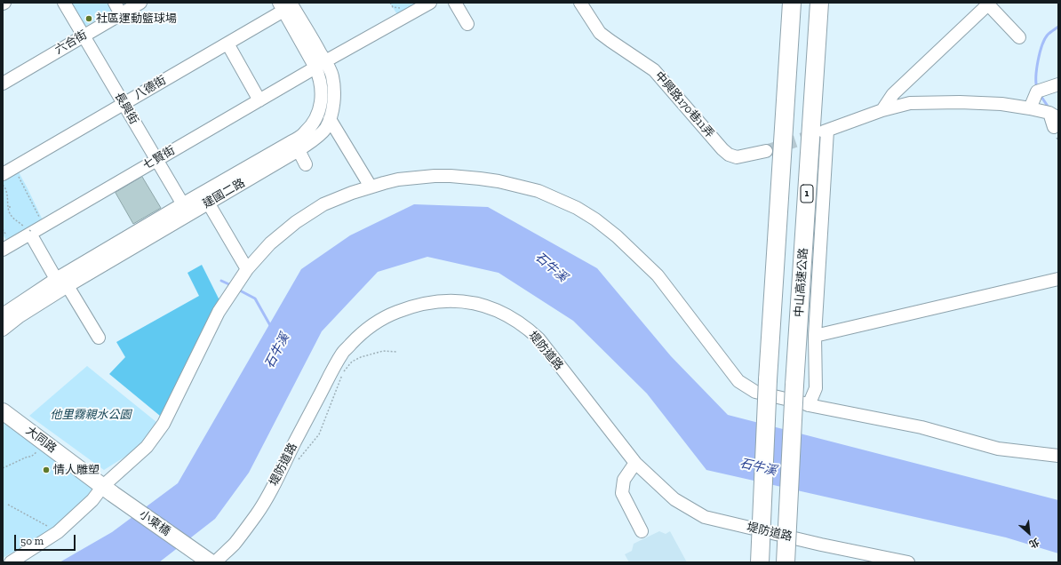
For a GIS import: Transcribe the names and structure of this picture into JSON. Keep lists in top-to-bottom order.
{
  "streets": {
    "highway": ["1", "中山高速公路"],
    "main road": ["大同路", "小東橋"],
    "street": [
      "六合街",
      "八德街",
      "中興路170巷11弄",
      "長興街",
      "七賢街",
      "建國二路",
      "堤防道路"
    ]
  },
  "crossings": [
    ["六合街", "長興街"],
    ["八德街", "長興街"],
    ["八德街", "建國二路"],
    ["長興街", "七賢街"],
    ["長興街", "建國二路"],
    ["七賢街", "建國二路"],
    ["大同路", "小東橋"]
  ],
  "water": ["石牛溪"],
  "parks": ["他里霧親水公園"],
  "places": ["社區運動籃球場", "情人雕塑"],
  "scale_bar": "50 m",
  "north": "bottom right"
}
